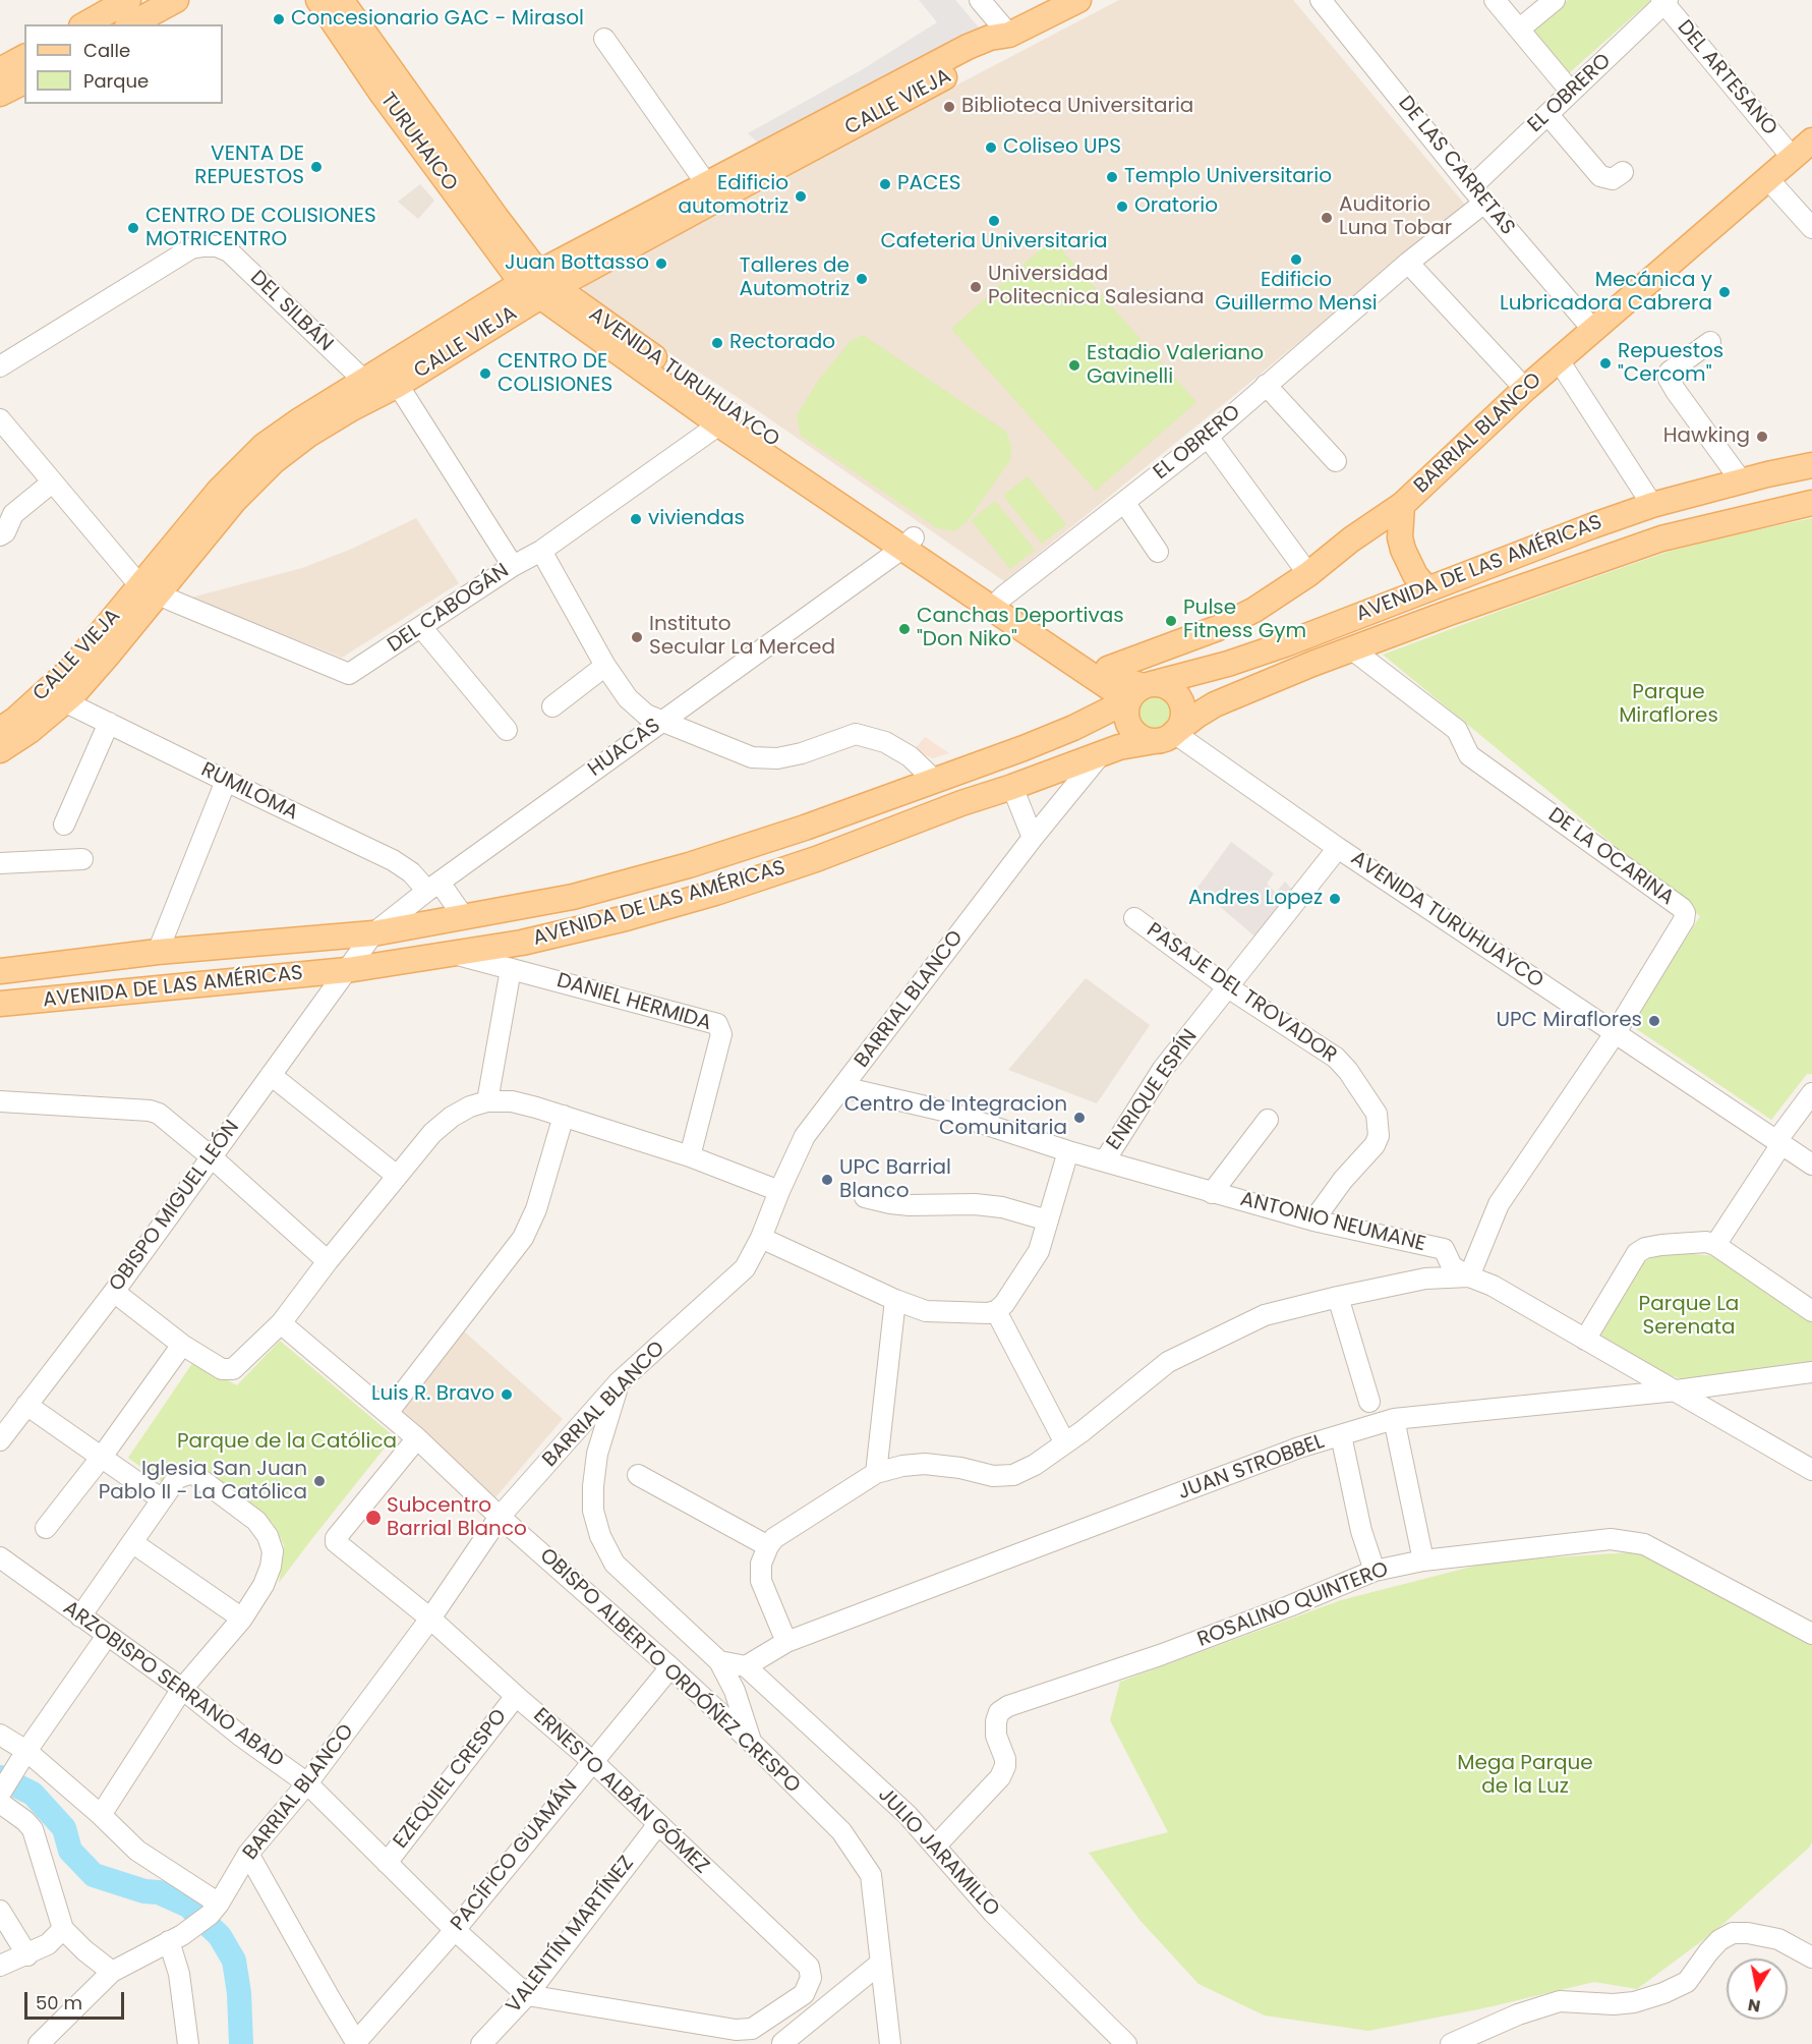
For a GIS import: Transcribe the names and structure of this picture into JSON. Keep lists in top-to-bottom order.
{
  "streets": {
    "main road": [
      "CALLE VIEJA",
      "TURUHAICO",
      "AVENIDA TURUHUAYCO",
      "BARRIAL BLANCO",
      "AVENIDA DE LAS AMÉRICAS"
    ],
    "street": [
      "DEL ARTESANO",
      "EL OBRERO",
      "DE LAS CARRETAS",
      "DEL SILBÁN",
      "DEL CABOGÁN",
      "HUACAS",
      "RUMILOMA",
      "DE LA OCARINA",
      "PASAJE DEL TROVADOR",
      "DANIEL HERMIDA",
      "ENRIQUE ESPÍN",
      "OBISPO MIGUEL LEÓN",
      "ANTONIO NEUMANE",
      "JUAN STROBBEL",
      "ROSALINO QUINTERO",
      "OBISPO ALBERTO ORDÓÑEZ CRESPO",
      "ARZOBISPO SERRANO ABAD",
      "EZEQUIEL CRESPO",
      "ERNESTO ALBÁN GÓMEZ",
      "JULIO JARAMILLO",
      "PACÍFICO GUAMÁN",
      "VALENTÍN MARTÍNEZ"
    ]
  },
  "crossings": [
    ["DEL ARTESANO", "EL OBRERO"],
    ["DEL ARTESANO", "BARRIAL BLANCO"],
    ["EL OBRERO", "DE LAS CARRETAS"],
    ["EL OBRERO", "AVENIDA TURUHUAYCO"],
    ["CALLE VIEJA", "DEL SILBÁN"],
    ["CALLE VIEJA", "AVENIDA TURUHUAYCO"],
    ["CALLE VIEJA", "DEL CABOGÁN"],
    ["CALLE VIEJA", "RUMILOMA"],
    ["TURUHAICO", "AVENIDA TURUHUAYCO"],
    ["DE LAS CARRETAS", "BARRIAL BLANCO"],
    ["AVENIDA TURUHUAYCO", "BARRIAL BLANCO"],
    ["AVENIDA TURUHUAYCO", "AVENIDA DE LAS AMÉRICAS"],
    ["AVENIDA TURUHUAYCO", "DEL CABOGÁN"],
    ["AVENIDA TURUHUAYCO", "HUACAS"],
    ["AVENIDA TURUHUAYCO", "DE LA OCARINA"],
    ["AVENIDA TURUHUAYCO", "ENRIQUE ESPÍN"],
    ["BARRIAL BLANCO", "AVENIDA DE LAS AMÉRICAS"],
    ["BARRIAL BLANCO", "ANTONIO NEUMANE"],
    ["BARRIAL BLANCO", "OBISPO ALBERTO ORDÓÑEZ CRESPO"],
    ["BARRIAL BLANCO", "ARZOBISPO SERRANO ABAD"],
    ["BARRIAL BLANCO", "ERNESTO ALBÁN GÓMEZ"],
    ["AVENIDA DE LAS AMÉRICAS", "HUACAS"],
    ["AVENIDA DE LAS AMÉRICAS", "RUMILOMA"],
    ["AVENIDA DE LAS AMÉRICAS", "DE LA OCARINA"],
    ["AVENIDA DE LAS AMÉRICAS", "DANIEL HERMIDA"],
    ["AVENIDA DE LAS AMÉRICAS", "OBISPO MIGUEL LEÓN"],
    ["HUACAS", "RUMILOMA"],
    ["HUACAS", "OBISPO MIGUEL LEÓN"],
    ["DE LA OCARINA", "ANTONIO NEUMANE"],
    ["PASAJE DEL TROVADOR", "ENRIQUE ESPÍN"],
    ["PASAJE DEL TROVADOR", "ANTONIO NEUMANE"],
    ["ENRIQUE ESPÍN", "ANTONIO NEUMANE"],
    ["ANTONIO NEUMANE", "JUAN STROBBEL"],
    ["JUAN STROBBEL", "JULIO JARAMILLO"],
    ["ROSALINO QUINTERO", "JULIO JARAMILLO"],
    ["OBISPO ALBERTO ORDÓÑEZ CRESPO", "ERNESTO ALBÁN GÓMEZ"],
    ["OBISPO ALBERTO ORDÓÑEZ CRESPO", "PACÍFICO GUAMÁN"],
    ["ARZOBISPO SERRANO ABAD", "EZEQUIEL CRESPO"],
    ["ARZOBISPO SERRANO ABAD", "ERNESTO ALBÁN GÓMEZ"],
    ["ARZOBISPO SERRANO ABAD", "PACÍFICO GUAMÁN"],
    ["ARZOBISPO SERRANO ABAD", "VALENTÍN MARTÍNEZ"],
    ["EZEQUIEL CRESPO", "ERNESTO ALBÁN GÓMEZ"],
    ["ERNESTO ALBÁN GÓMEZ", "PACÍFICO GUAMÁN"],
    ["ERNESTO ALBÁN GÓMEZ", "VALENTÍN MARTÍNEZ"]
  ],
  "parks": [
    "Parque Miraflores",
    "Parque La Serenata",
    "Parque de la Católica",
    "Mega Parque de la Luz"
  ],
  "places": [
    "Concesionario GAC - Mirasol",
    "Biblioteca Universitaria",
    "Coliseo UPS",
    "VENTA DE REPUESTOS",
    "Templo Universitario",
    "PACES",
    "Edificio automotriz",
    "Oratorio",
    "Auditorio Luna Tobar",
    "Cafeteria Universitaria",
    "CENTRO DE COLISIONES MOTRICENTRO",
    "Edificio Guillermo Mensi",
    "Juan Bottasso",
    "Talleres de Automotriz",
    "Universidad Politecnica Salesiana",
    "Mecánica y Lubricadora Cabrera",
    "Rectorado",
    "Repuestos \"Cercom\"",
    "Estadio Valeriano Gavinelli",
    "CENTRO DE COLISIONES",
    "Hawking",
    "viviendas",
    "Pulse Fitness Gym",
    "Canchas Deportivas \"Don Niko\"",
    "Instituto Secular La Merced",
    "Andres Lopez",
    "UPC Miraflores",
    "Centro de Integracion Comunitaria",
    "UPC Barrial Blanco",
    "Luis R. Bravo",
    "Iglesia San Juan Pablo II - La Católica",
    "Subcentro Barrial Blanco"
  ],
  "legend": ["Calle", "Parque"],
  "scale_bar": "50 m",
  "north": "bottom"
}
